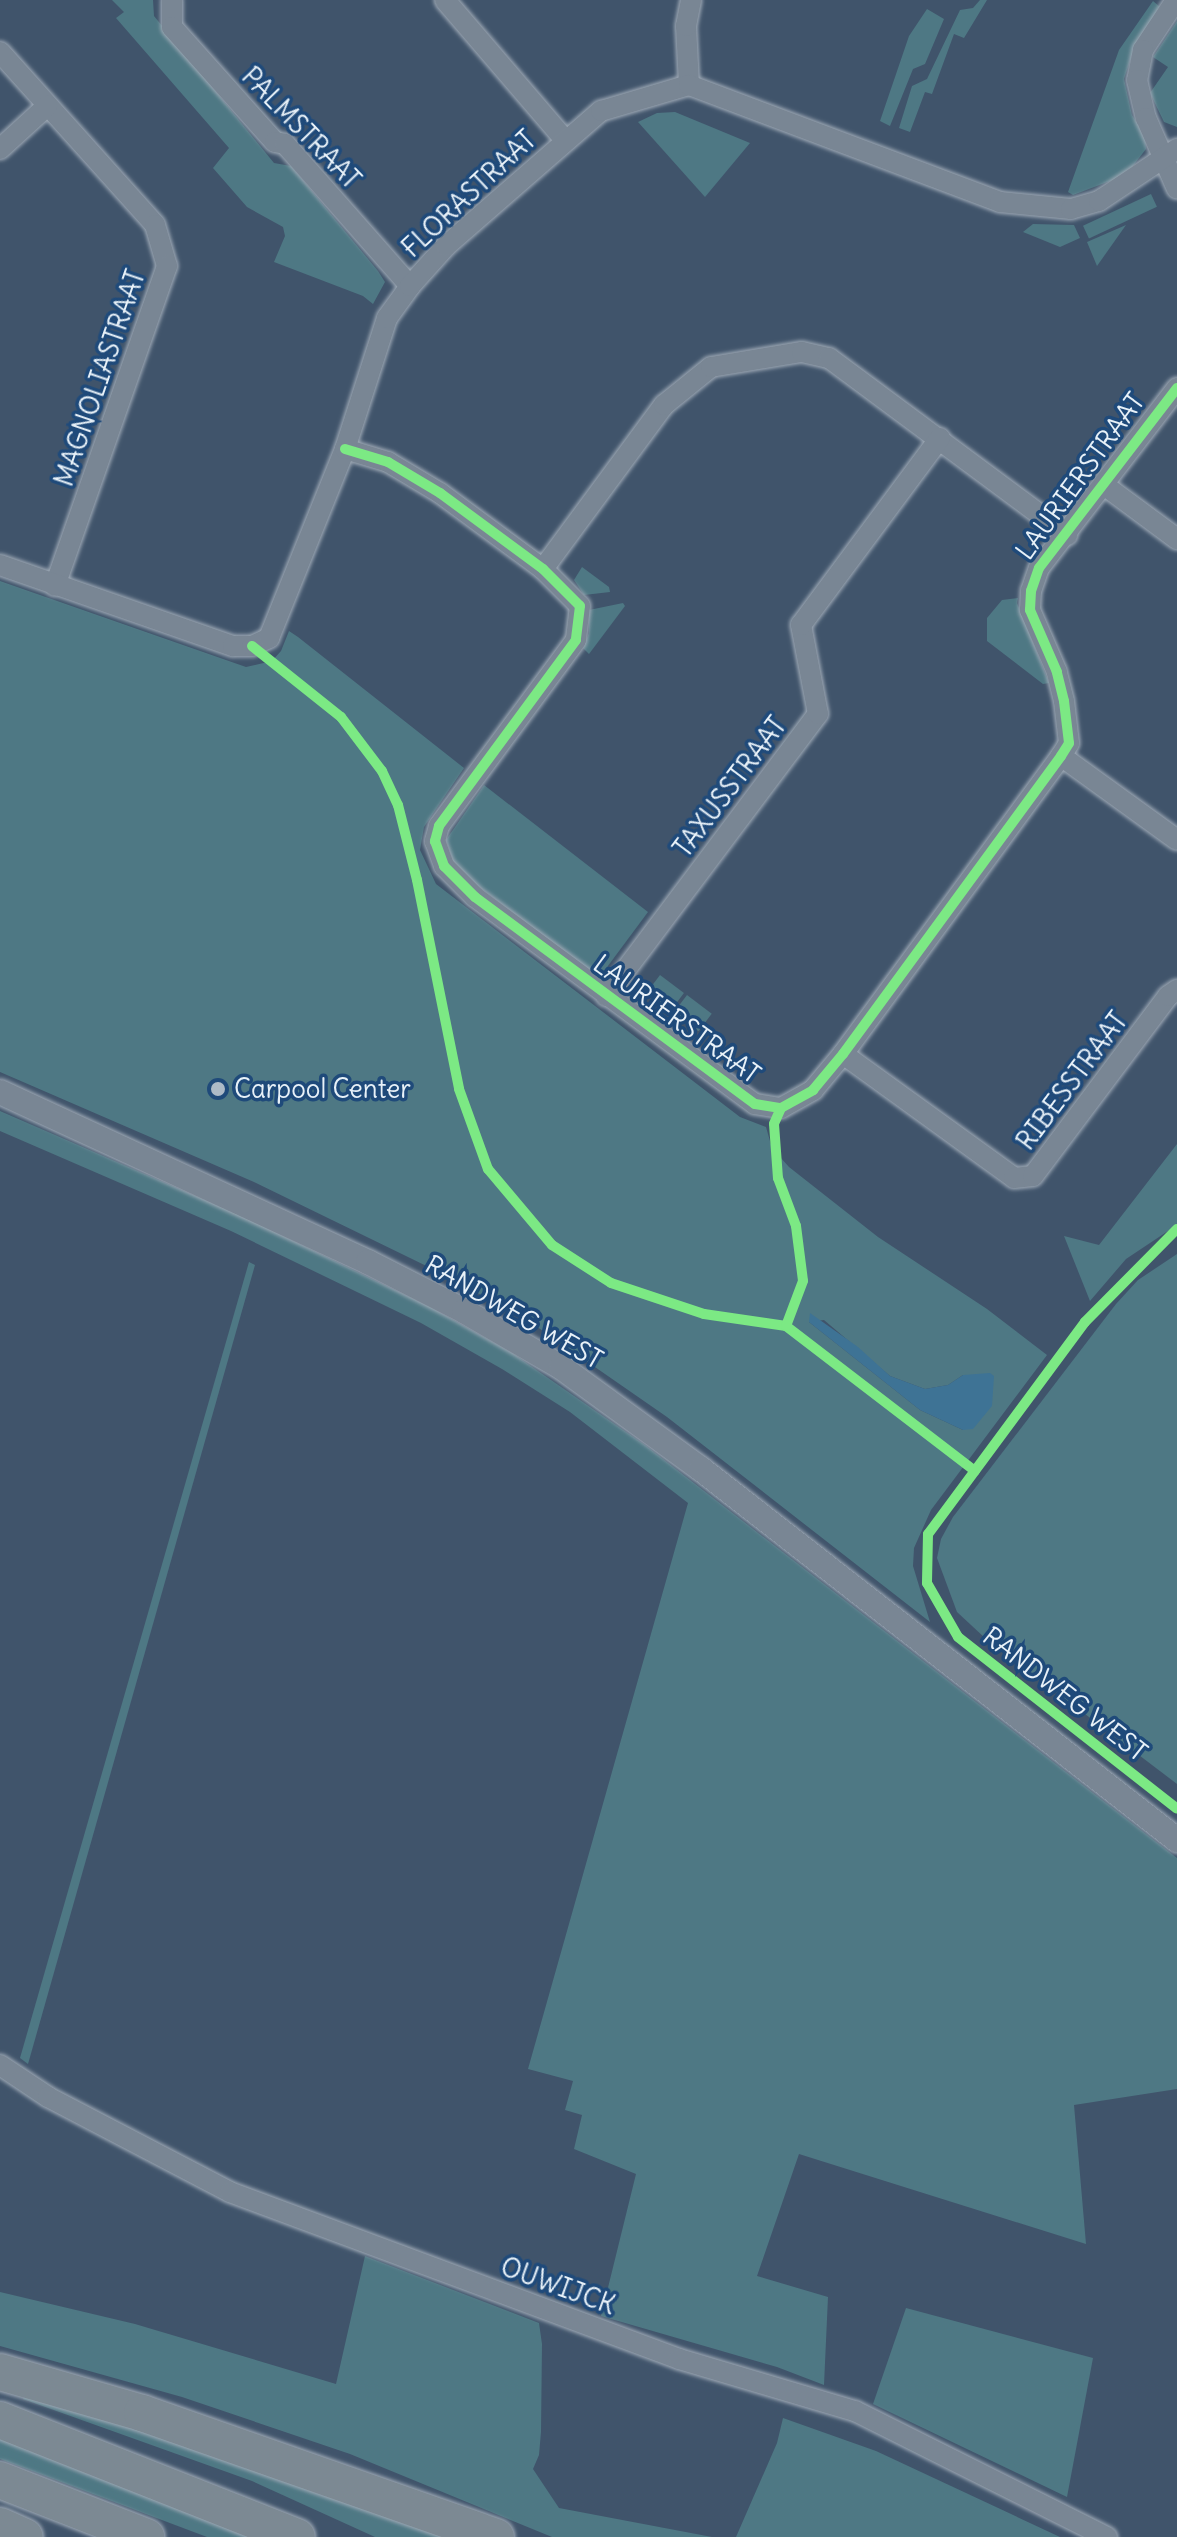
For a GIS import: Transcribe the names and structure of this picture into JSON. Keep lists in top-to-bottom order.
{
  "streets": {
    "street": [
      "PALMSTRAAT",
      "FLORASTRAAT",
      "MAGNOLIASTRAAT",
      "LAURIERSTRAAT",
      "TAXUSSTRAAT",
      "RIBESSTRAAT",
      "RANDWEG WEST",
      "OUWIJCK"
    ]
  },
  "crossings": [
    ["PALMSTRAAT", "FLORASTRAAT"],
    ["FLORASTRAAT", "MAGNOLIASTRAAT"],
    ["FLORASTRAAT", "LAURIERSTRAAT"],
    ["LAURIERSTRAAT", "TAXUSSTRAAT"],
    ["LAURIERSTRAAT", "RIBESSTRAAT"]
  ],
  "places": ["Carpool Center"]
}
